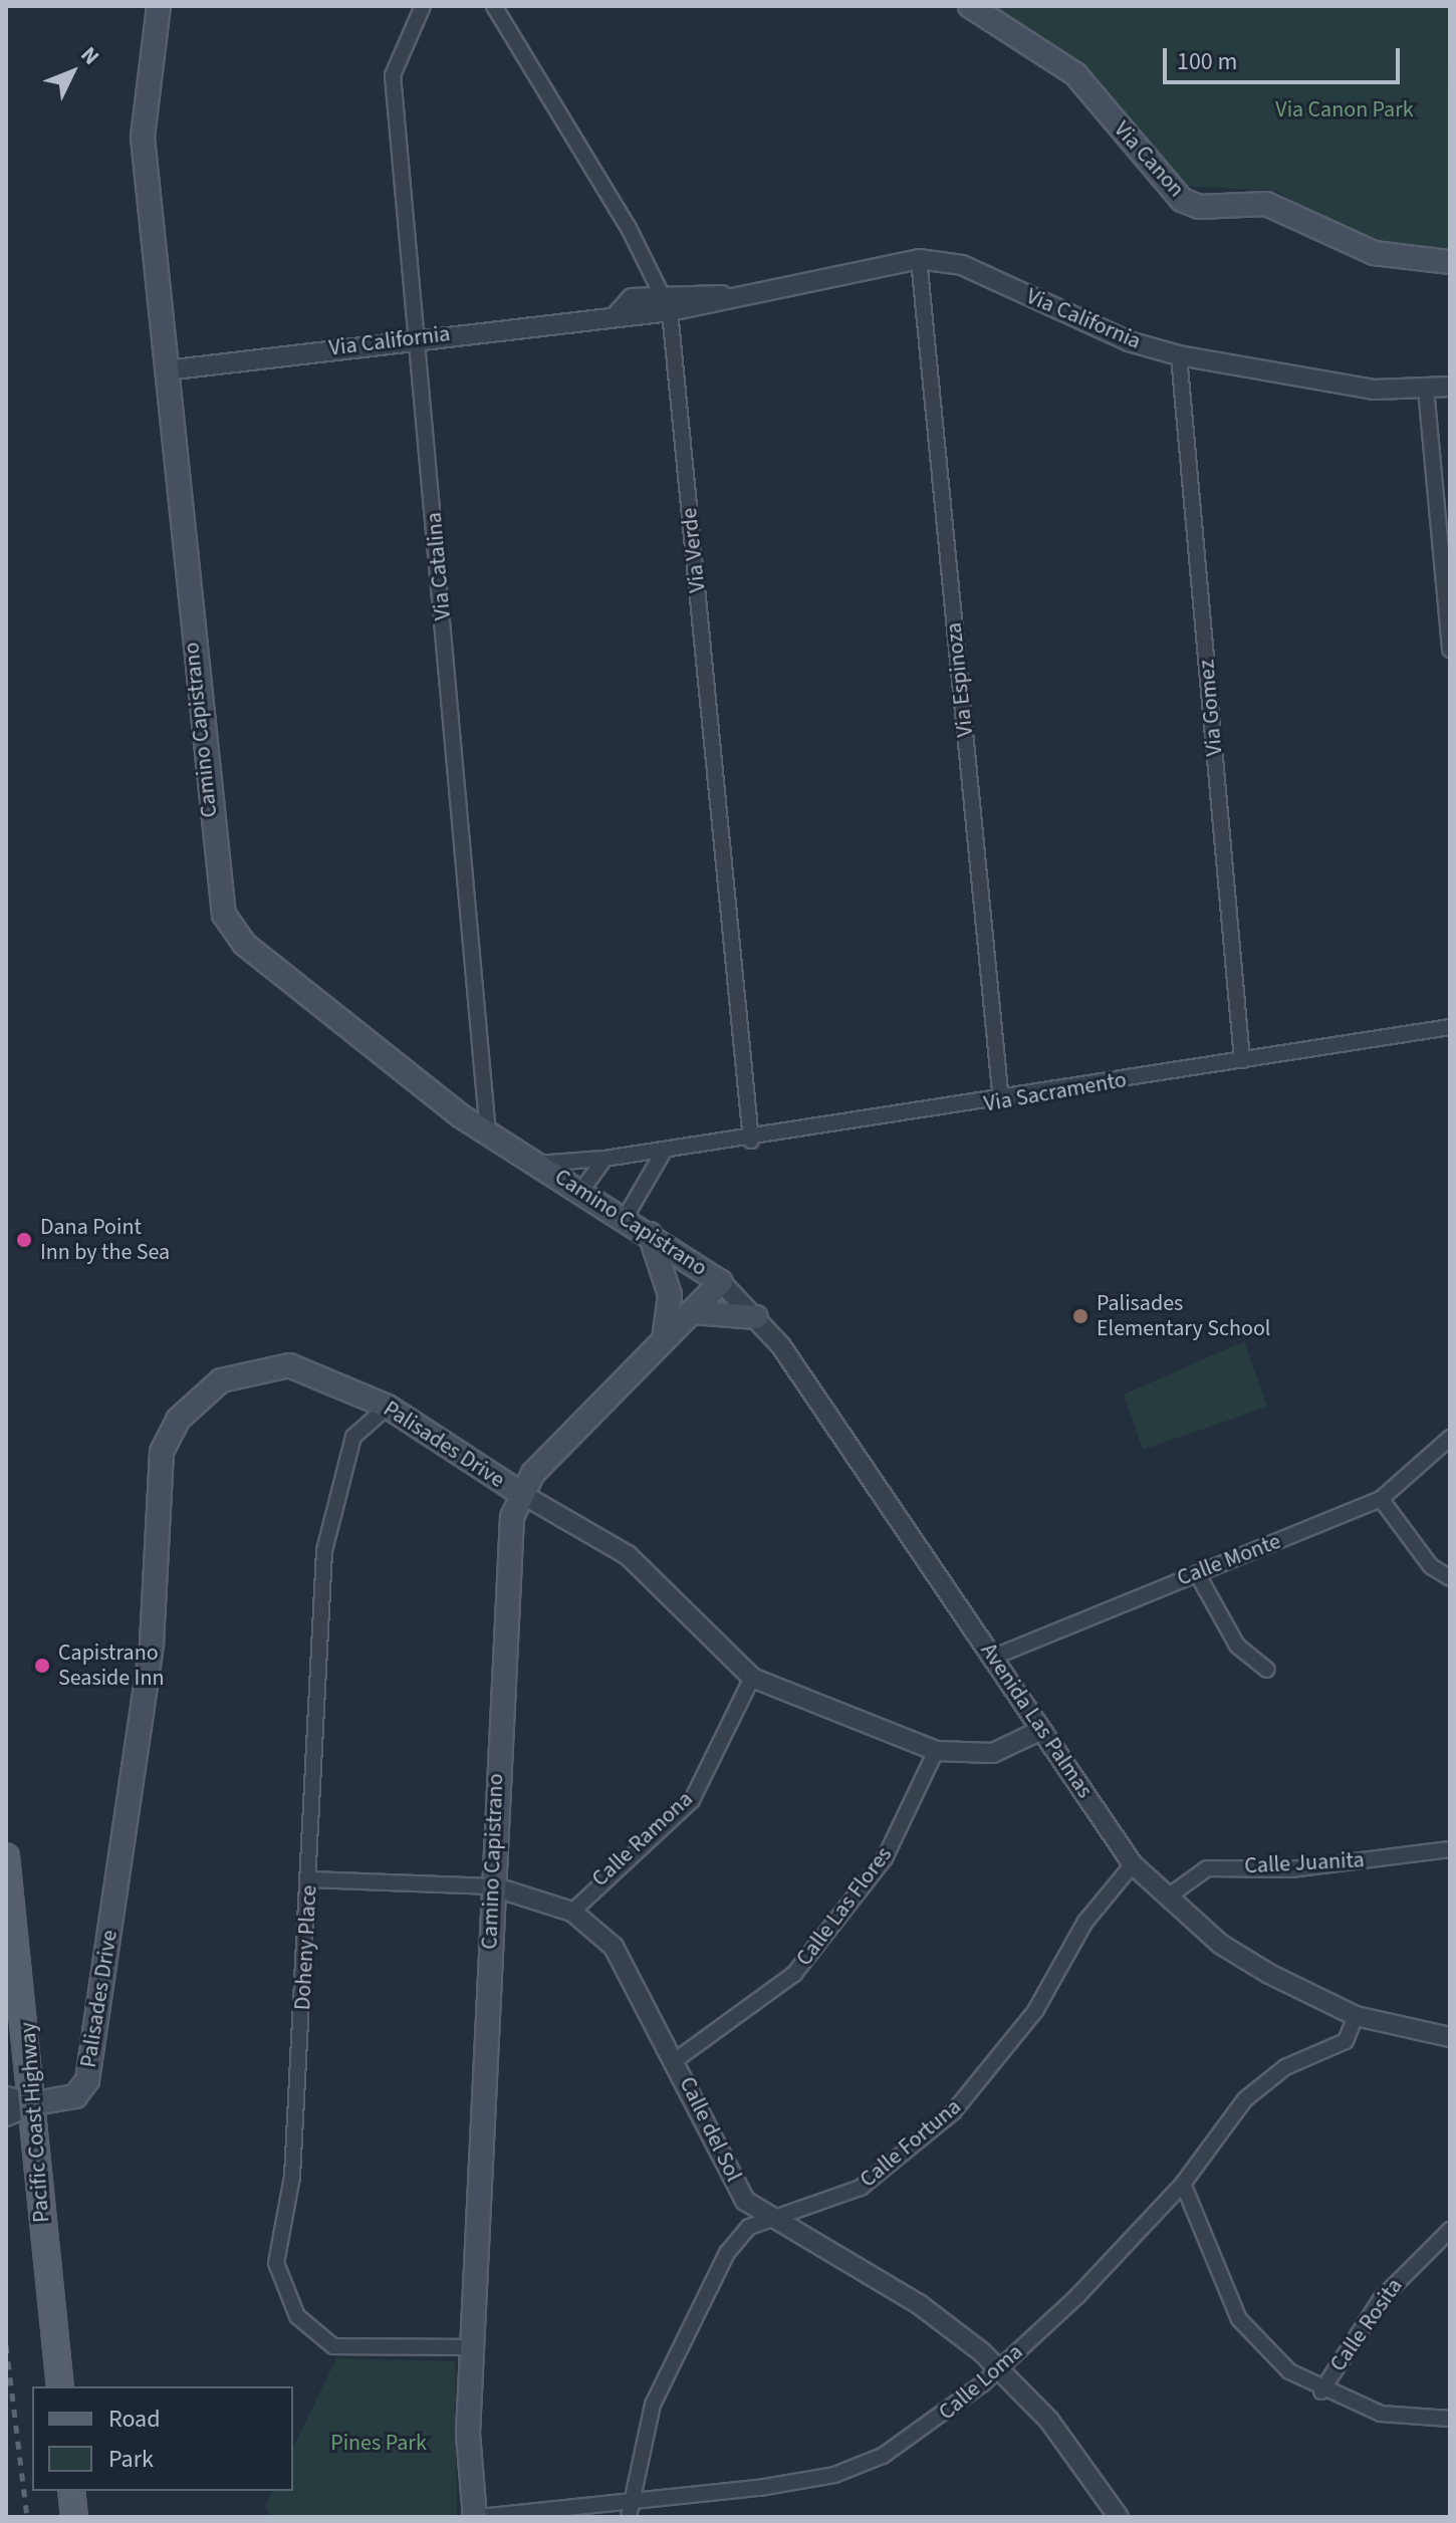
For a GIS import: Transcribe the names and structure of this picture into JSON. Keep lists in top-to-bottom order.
{
  "streets": {
    "main road": [
      "Via Canon",
      "Camino Capistrano",
      "Palisades Drive",
      "Pacific Coast Highway"
    ],
    "street": [
      "Via California",
      "Via Verde",
      "Via Catalina",
      "Via Espinoza",
      "Via Gomez",
      "Via Sacramento",
      "Calle Monte",
      "Avenida Las Palmas",
      "Calle Ramona",
      "Calle Juanita",
      "Calle Las Flores",
      "Doheny Place",
      "Calle del Sol",
      "Calle Fortuna",
      "Calle Rosita",
      "Calle Loma"
    ]
  },
  "crossings": [
    ["Via California", "Via Verde"],
    ["Via California", "Via Catalina"],
    ["Via California", "Via Espinoza"],
    ["Via California", "Via Gomez"],
    ["Via California", "Camino Capistrano"],
    ["Via Verde", "Via Sacramento"],
    ["Via Catalina", "Camino Capistrano"],
    ["Via Espinoza", "Via Sacramento"],
    ["Via Gomez", "Via Sacramento"],
    ["Camino Capistrano", "Via Sacramento"],
    ["Camino Capistrano", "Palisades Drive"],
    ["Camino Capistrano", "Avenida Las Palmas"],
    ["Camino Capistrano", "Doheny Place"],
    ["Camino Capistrano", "Calle del Sol"],
    ["Camino Capistrano", "Calle Loma"],
    ["Palisades Drive", "Avenida Las Palmas"],
    ["Palisades Drive", "Calle Ramona"],
    ["Palisades Drive", "Calle Las Flores"],
    ["Palisades Drive", "Doheny Place"],
    ["Palisades Drive", "Pacific Coast Highway"],
    ["Calle Monte", "Avenida Las Palmas"],
    ["Avenida Las Palmas", "Calle Juanita"],
    ["Avenida Las Palmas", "Calle Fortuna"],
    ["Avenida Las Palmas", "Calle Loma"],
    ["Calle Ramona", "Calle del Sol"],
    ["Calle Las Flores", "Calle del Sol"],
    ["Doheny Place", "Calle del Sol"],
    ["Calle del Sol", "Calle Fortuna"],
    ["Calle del Sol", "Calle Loma"],
    ["Calle Fortuna", "Calle Loma"]
  ],
  "parks": ["Via Canon Park", "Pines Park"],
  "places": ["Dana Point Inn by the Sea", "Palisades Elementary School", "Capistrano Seaside Inn"],
  "legend": ["Road", "Park"],
  "scale_bar": "100 m",
  "north": "top right"
}
